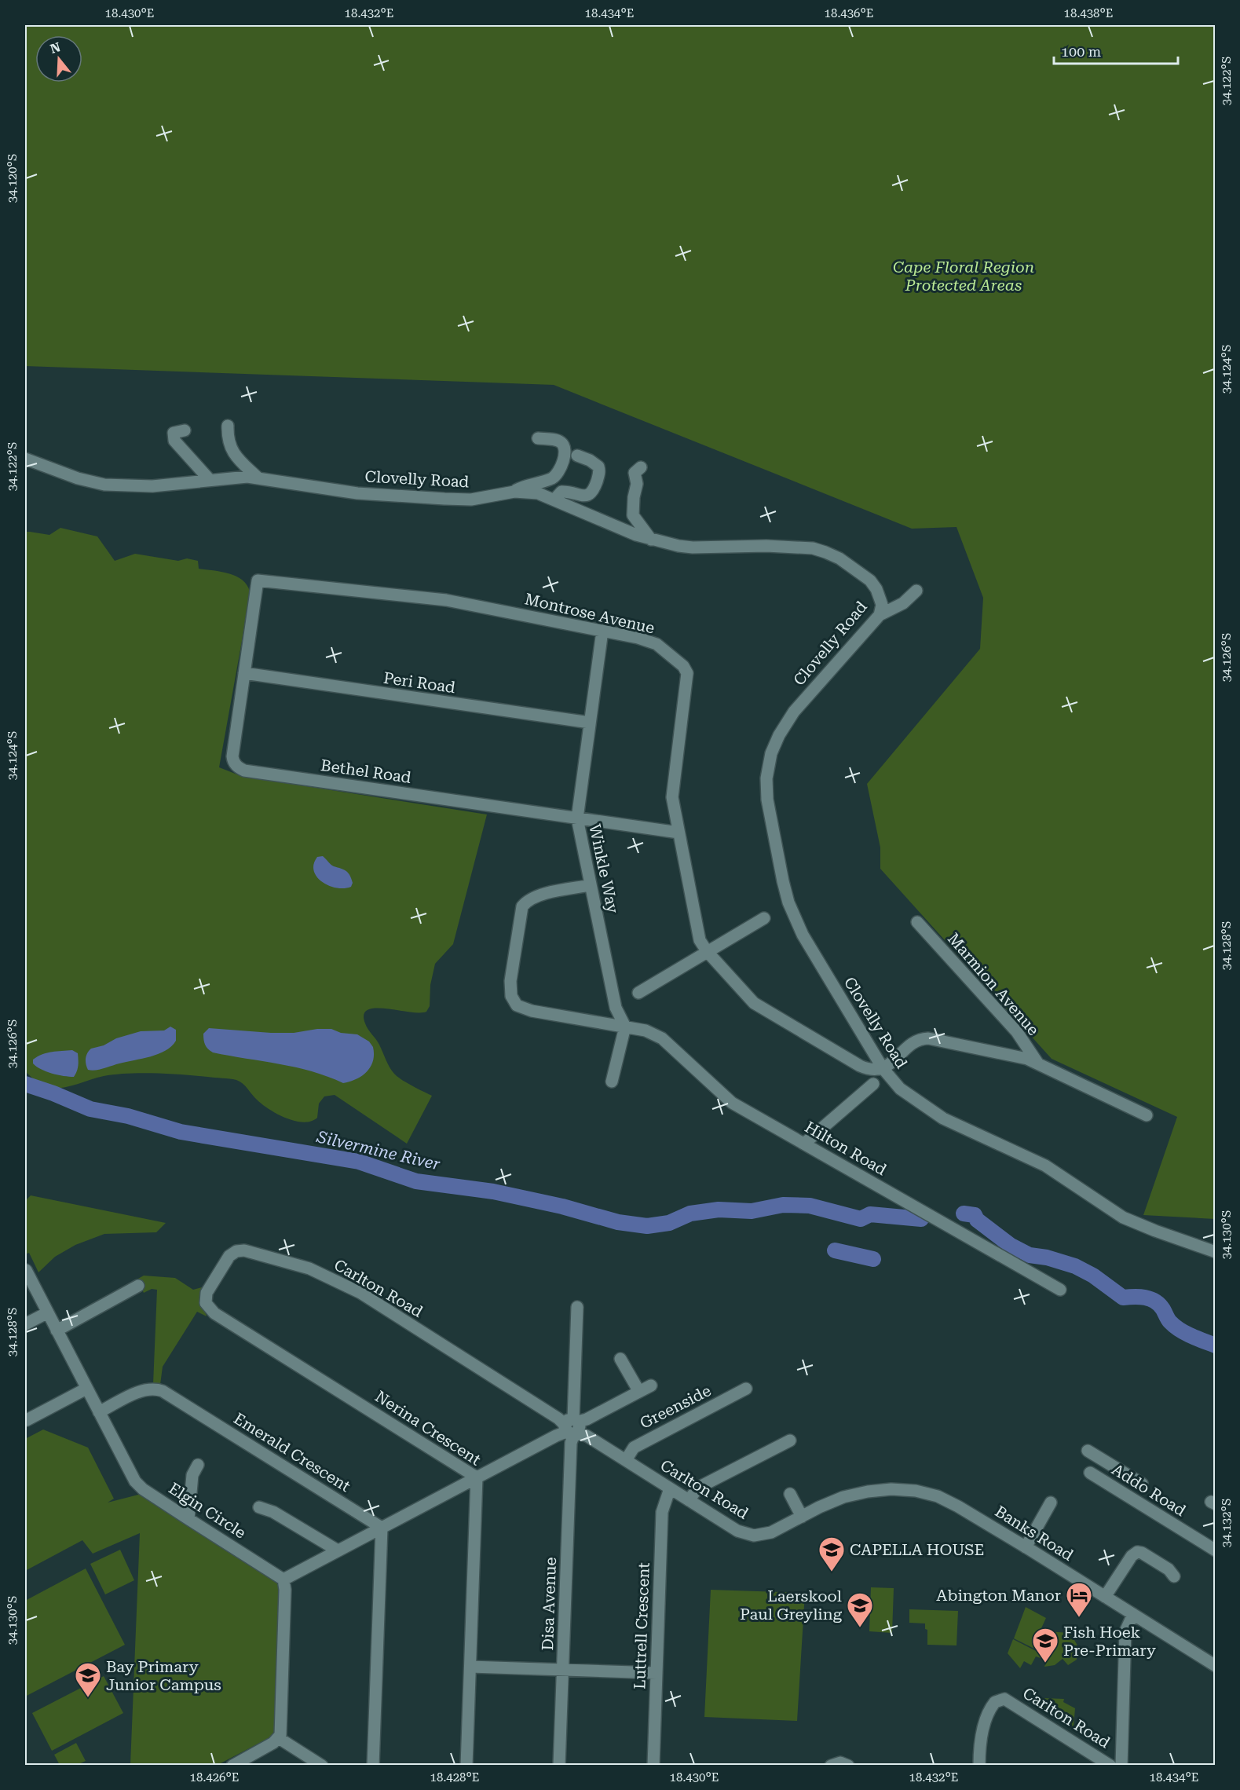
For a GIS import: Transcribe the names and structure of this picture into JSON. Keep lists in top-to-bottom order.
{
  "streets": {
    "street": [
      "Clovelly Road",
      "Montrose Avenue",
      "Peri Road",
      "Bethel Road",
      "Winkle Way",
      "Marmion Avenue",
      "Hilton Road",
      "Carlton Road",
      "Greenside",
      "Nerina Crescent",
      "Emerald Crescent",
      "Addo Road",
      "Elgin Circle",
      "Banks Road",
      "Disa Avenue",
      "Luttrell Crescent"
    ]
  },
  "crossings": [
    ["Clovelly Road", "Montrose Avenue"],
    ["Montrose Avenue", "Bethel Road"],
    ["Montrose Avenue", "Winkle Way"],
    ["Peri Road", "Bethel Road"],
    ["Peri Road", "Winkle Way"],
    ["Bethel Road", "Winkle Way"],
    ["Winkle Way", "Hilton Road"],
    ["Carlton Road", "Greenside"],
    ["Carlton Road", "Nerina Crescent"],
    ["Carlton Road", "Banks Road"],
    ["Carlton Road", "Disa Avenue"],
    ["Carlton Road", "Luttrell Crescent"],
    ["Emerald Crescent", "Elgin Circle"]
  ],
  "water": ["Silvermine River"],
  "parks": ["Cape Floral Region Protected Areas"],
  "places": {
    "school or university": [
      "CAPELLA HOUSE",
      "Laerskool Paul Greyling",
      "Fish Hoek Pre-Primary",
      "Bay Primary Junior Campus"
    ],
    "hotel": ["Abington Manor"]
  },
  "scale_bar": "100 m",
  "north": "top",
  "coordinates": [
    "18.430°E",
    "18.432°E",
    "18.434°E",
    "18.436°E",
    "18.438°E",
    "34.122°S",
    "34.120°S",
    "34.124°S",
    "34.126°S",
    "34.128°S",
    "34.130°S",
    "34.132°S",
    "18.426°E",
    "18.428°E"
  ]
}
